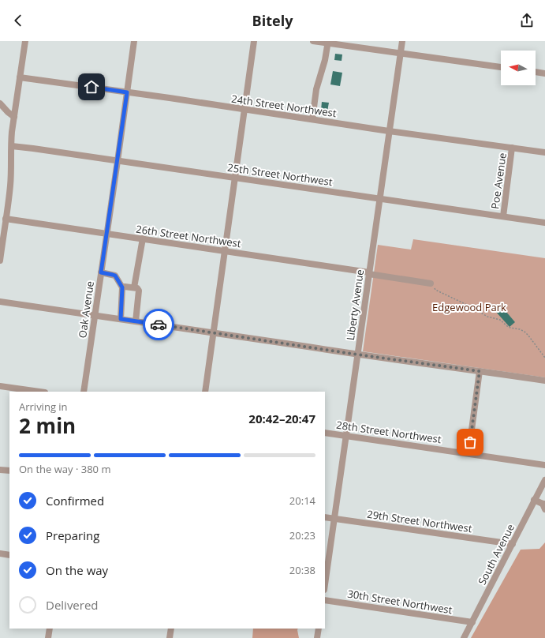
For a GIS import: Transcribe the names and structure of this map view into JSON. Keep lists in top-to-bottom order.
{
  "streets": {
    "street": [
      "24th Street Northwest",
      "25th Street Northwest",
      "Poe Avenue",
      "26th Street Northwest",
      "Liberty Avenue",
      "Oak Avenue",
      "28th Street Northwest",
      "29th Street Northwest",
      "South Avenue",
      "30th Street Northwest"
    ]
  },
  "crossings": [
    ["24th Street Northwest", "Poe Avenue"],
    ["24th Street Northwest", "Liberty Avenue"],
    ["24th Street Northwest", "Oak Avenue"],
    ["25th Street Northwest", "Poe Avenue"],
    ["25th Street Northwest", "Liberty Avenue"],
    ["25th Street Northwest", "Oak Avenue"],
    ["26th Street Northwest", "Liberty Avenue"],
    ["26th Street Northwest", "Oak Avenue"],
    ["Liberty Avenue", "28th Street Northwest"],
    ["Liberty Avenue", "29th Street Northwest"],
    ["29th Street Northwest", "South Avenue"],
    ["South Avenue", "30th Street Northwest"]
  ],
  "parks": ["Edgewood Park"],
  "north": "left",
  "page": {
    "header": "Bitely",
    "heading": ["2 min", "Arriving in", "20:42–20:47"],
    "bar": "On the way · 380 m",
    "list": [
      ["Confirmed", "20:14"],
      ["Preparing", "20:23"],
      ["On the way", "20:38"],
      "Delivered"
    ]
  }
}
